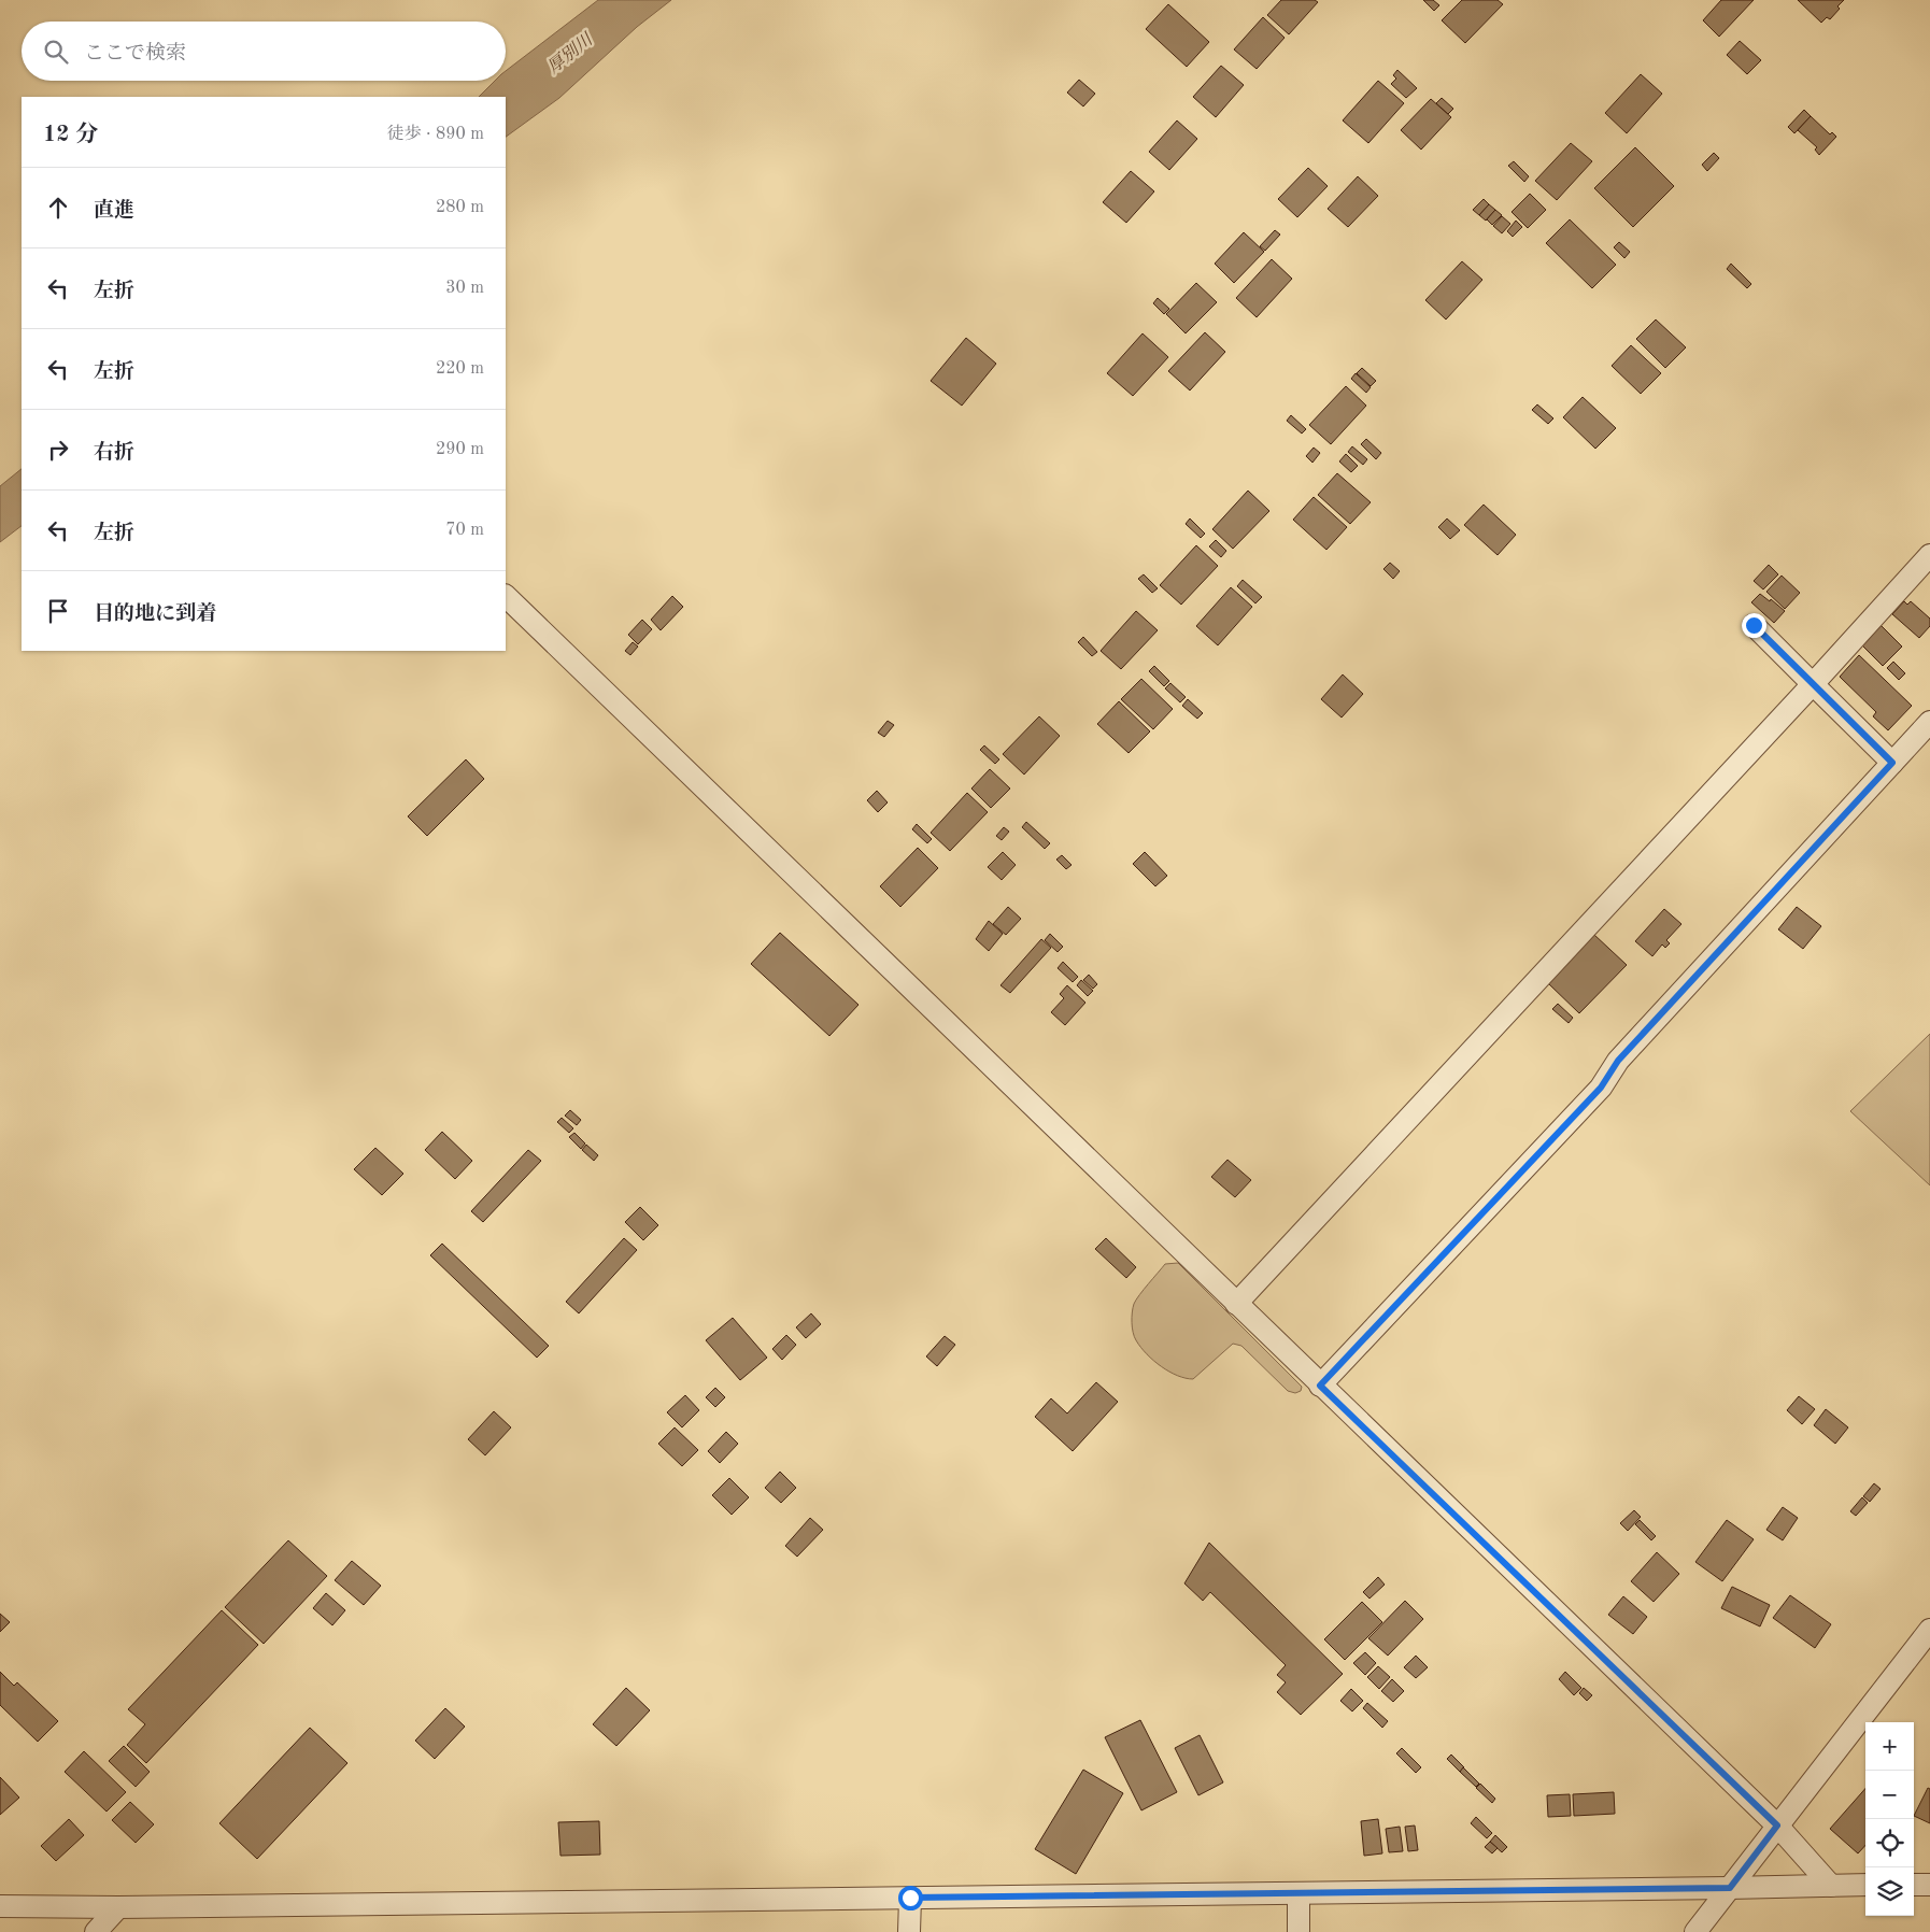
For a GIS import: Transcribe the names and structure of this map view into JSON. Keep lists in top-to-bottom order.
{
  "water": ["厚別川"],
  "page": {
    "search": "ここで検索",
    "heading": ["12 分", "徒歩 · 890 m"],
    "list": [
      ["直進", "280 m"],
      ["左折", "30 m"],
      ["左折", "220 m"],
      ["右折", "290 m"],
      ["左折", "70 m"],
      "目的地に到着"
    ],
    "map_buttons": ["+", "−"]
  }
}
